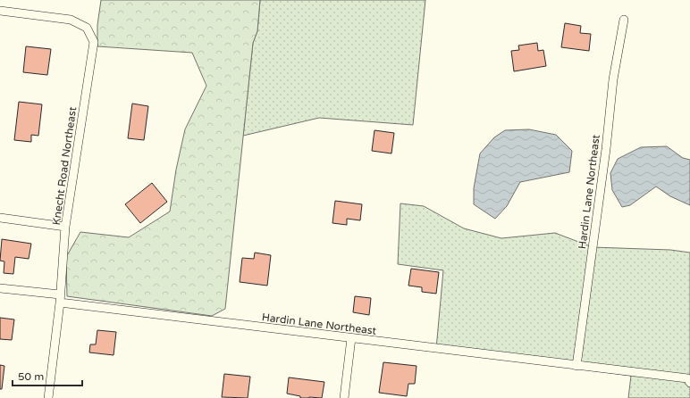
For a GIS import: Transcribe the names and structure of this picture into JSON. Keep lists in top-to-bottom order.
{
  "streets": {
    "street": ["Knecht Road Northeast", "Hardin Lane Northeast"]
  },
  "crossings": [
    ["Knecht Road Northeast", "Hardin Lane Northeast"]
  ],
  "scale_bar": "50 m"
}
